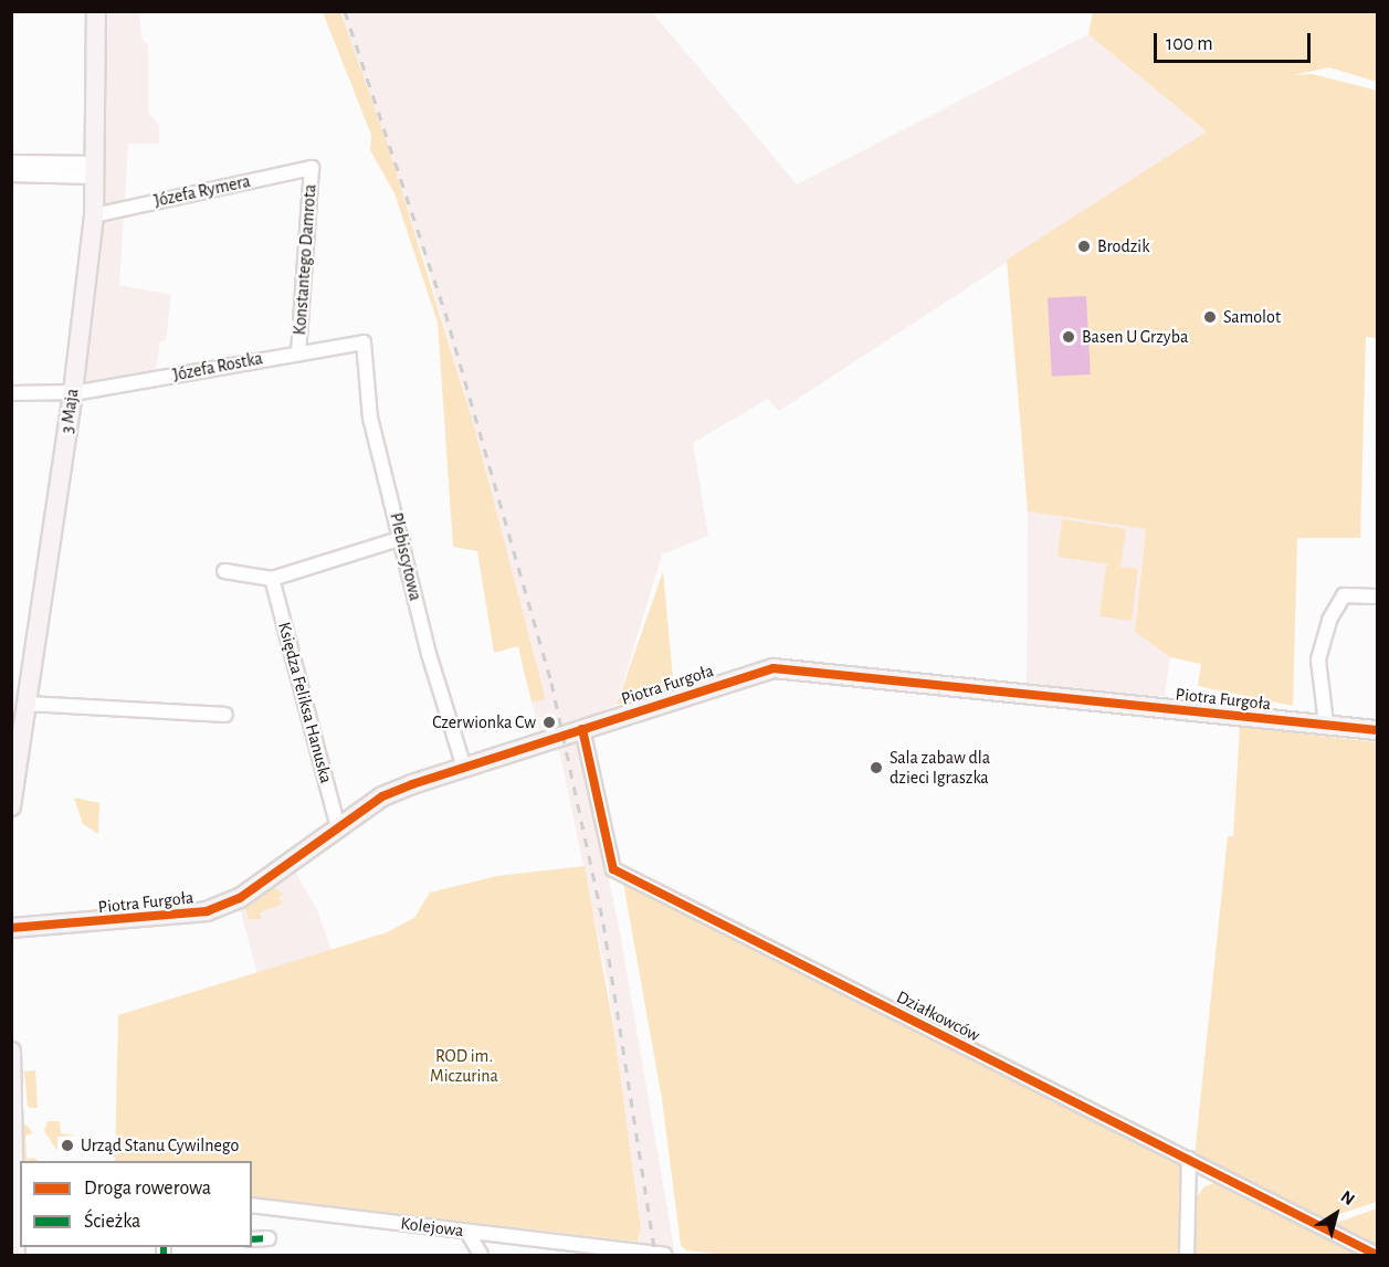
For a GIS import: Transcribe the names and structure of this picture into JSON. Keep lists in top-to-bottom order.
{
  "streets": {
    "street": [
      "Józefa Rymera",
      "Konstantego Damrota",
      "Józefa Rostka",
      "3 Maja",
      "Plebiscytowa",
      "Piotra Furgoła",
      "Księdza Feliksa Hanuska",
      "Działkowców",
      "Kolejowa"
    ]
  },
  "crossings": [
    ["Józefa Rymera", "Konstantego Damrota"],
    ["Józefa Rymera", "3 Maja"],
    ["Konstantego Damrota", "Józefa Rostka"],
    ["Józefa Rostka", "3 Maja"],
    ["Józefa Rostka", "Plebiscytowa"],
    ["Plebiscytowa", "Piotra Furgoła"],
    ["Piotra Furgoła", "Księdza Feliksa Hanuska"],
    ["Piotra Furgoła", "Działkowców"]
  ],
  "parks": ["ROD im. Miczurina"],
  "places": [
    "Brodzik",
    "Samolot",
    "Basen U Grzyba",
    "Czerwionka Cw",
    "Sala zabaw dla dzieci Igraszka",
    "Urząd Stanu Cywilnego"
  ],
  "legend": ["Droga rowerowa", "Ścieżka"],
  "scale_bar": "100 m",
  "north": "top right"
}
